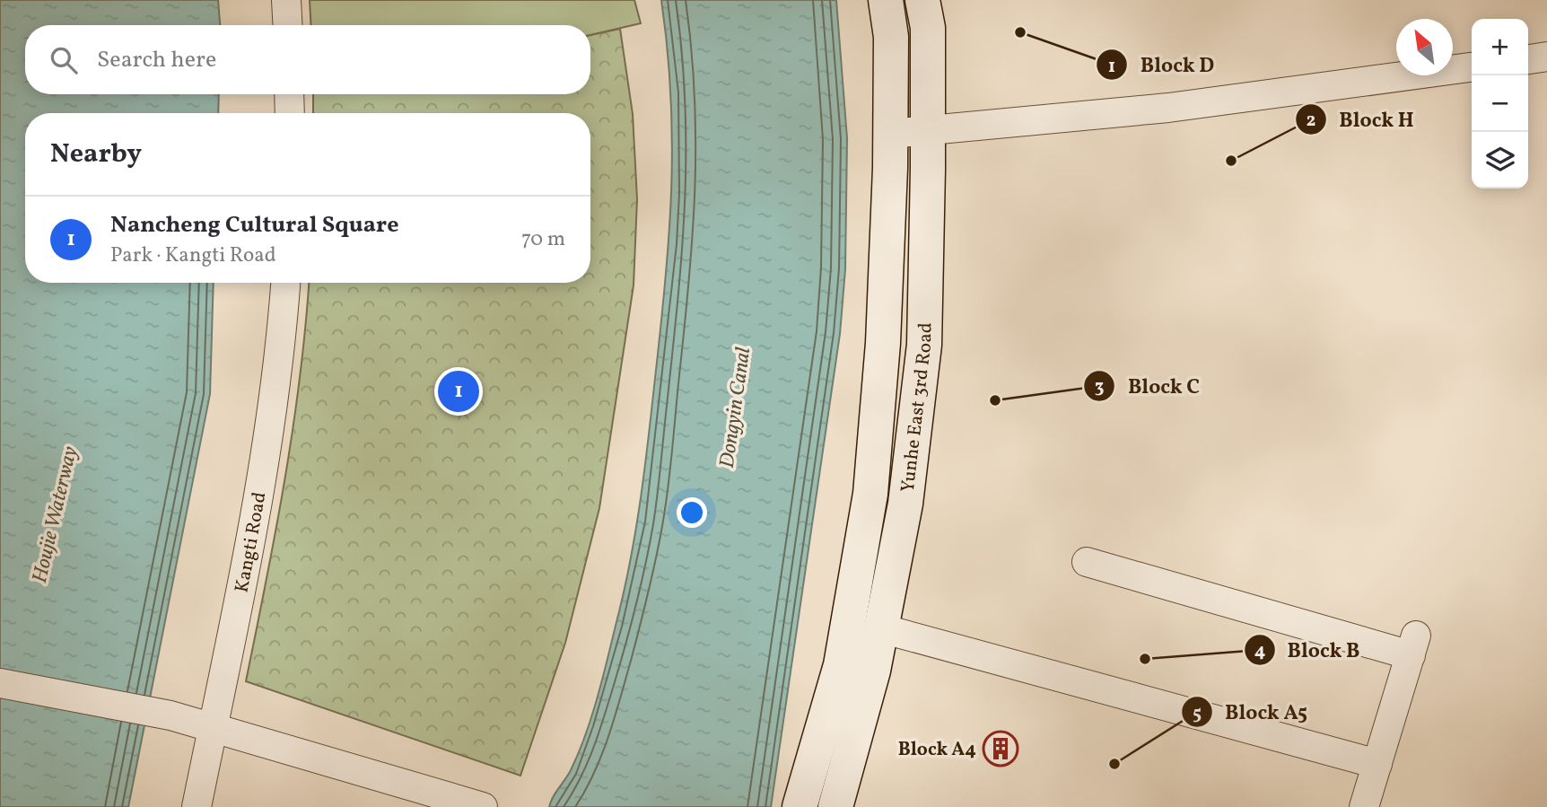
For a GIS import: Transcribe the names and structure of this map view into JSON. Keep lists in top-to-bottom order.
{
  "streets": {
    "street": ["Yunhe East 3rd Road", "Kangti Road"]
  },
  "water": ["Dongyin Canal", "Houjie Waterway"],
  "places": {
    "other": [
      "Block D",
      "Block H",
      "Block C",
      "Block B",
      "Block A5"
    ],
    "building": ["Block A4"]
  },
  "north": "top left",
  "page": {
    "map_buttons": ["+", "−"],
    "search": "Search here",
    "heading": "Nearby",
    "list": [
      {
        "mark": "1",
        "name": "Nancheng Cultural Square",
        "note": "Park · Kangti Road",
        "value": "70 m"
      }
    ],
    "pins": "1"
  }
}
